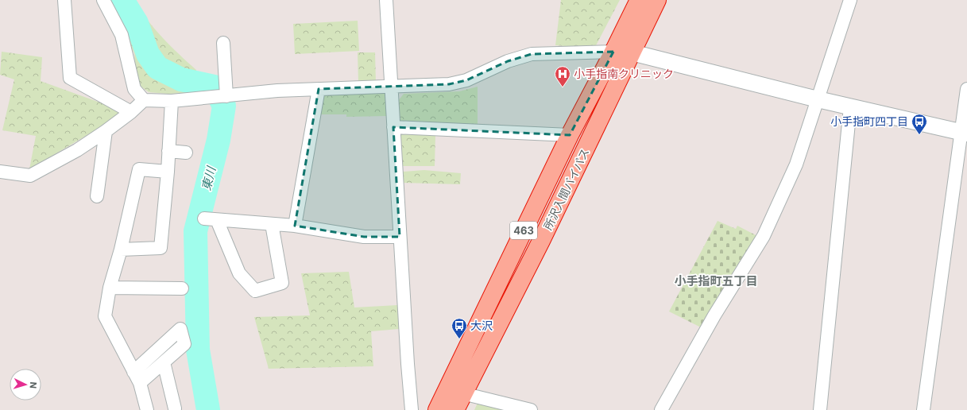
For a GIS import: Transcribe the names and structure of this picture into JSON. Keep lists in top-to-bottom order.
{
  "streets": {
    "highway": ["所沢入間バイパス", "463"]
  },
  "districts": ["小手指町五丁目"],
  "water": ["東川"],
  "places": {
    "hospital": ["小手指南クリニック"],
    "bus stop": ["小手指町四丁目", "大沢"]
  },
  "north": "right"
}
